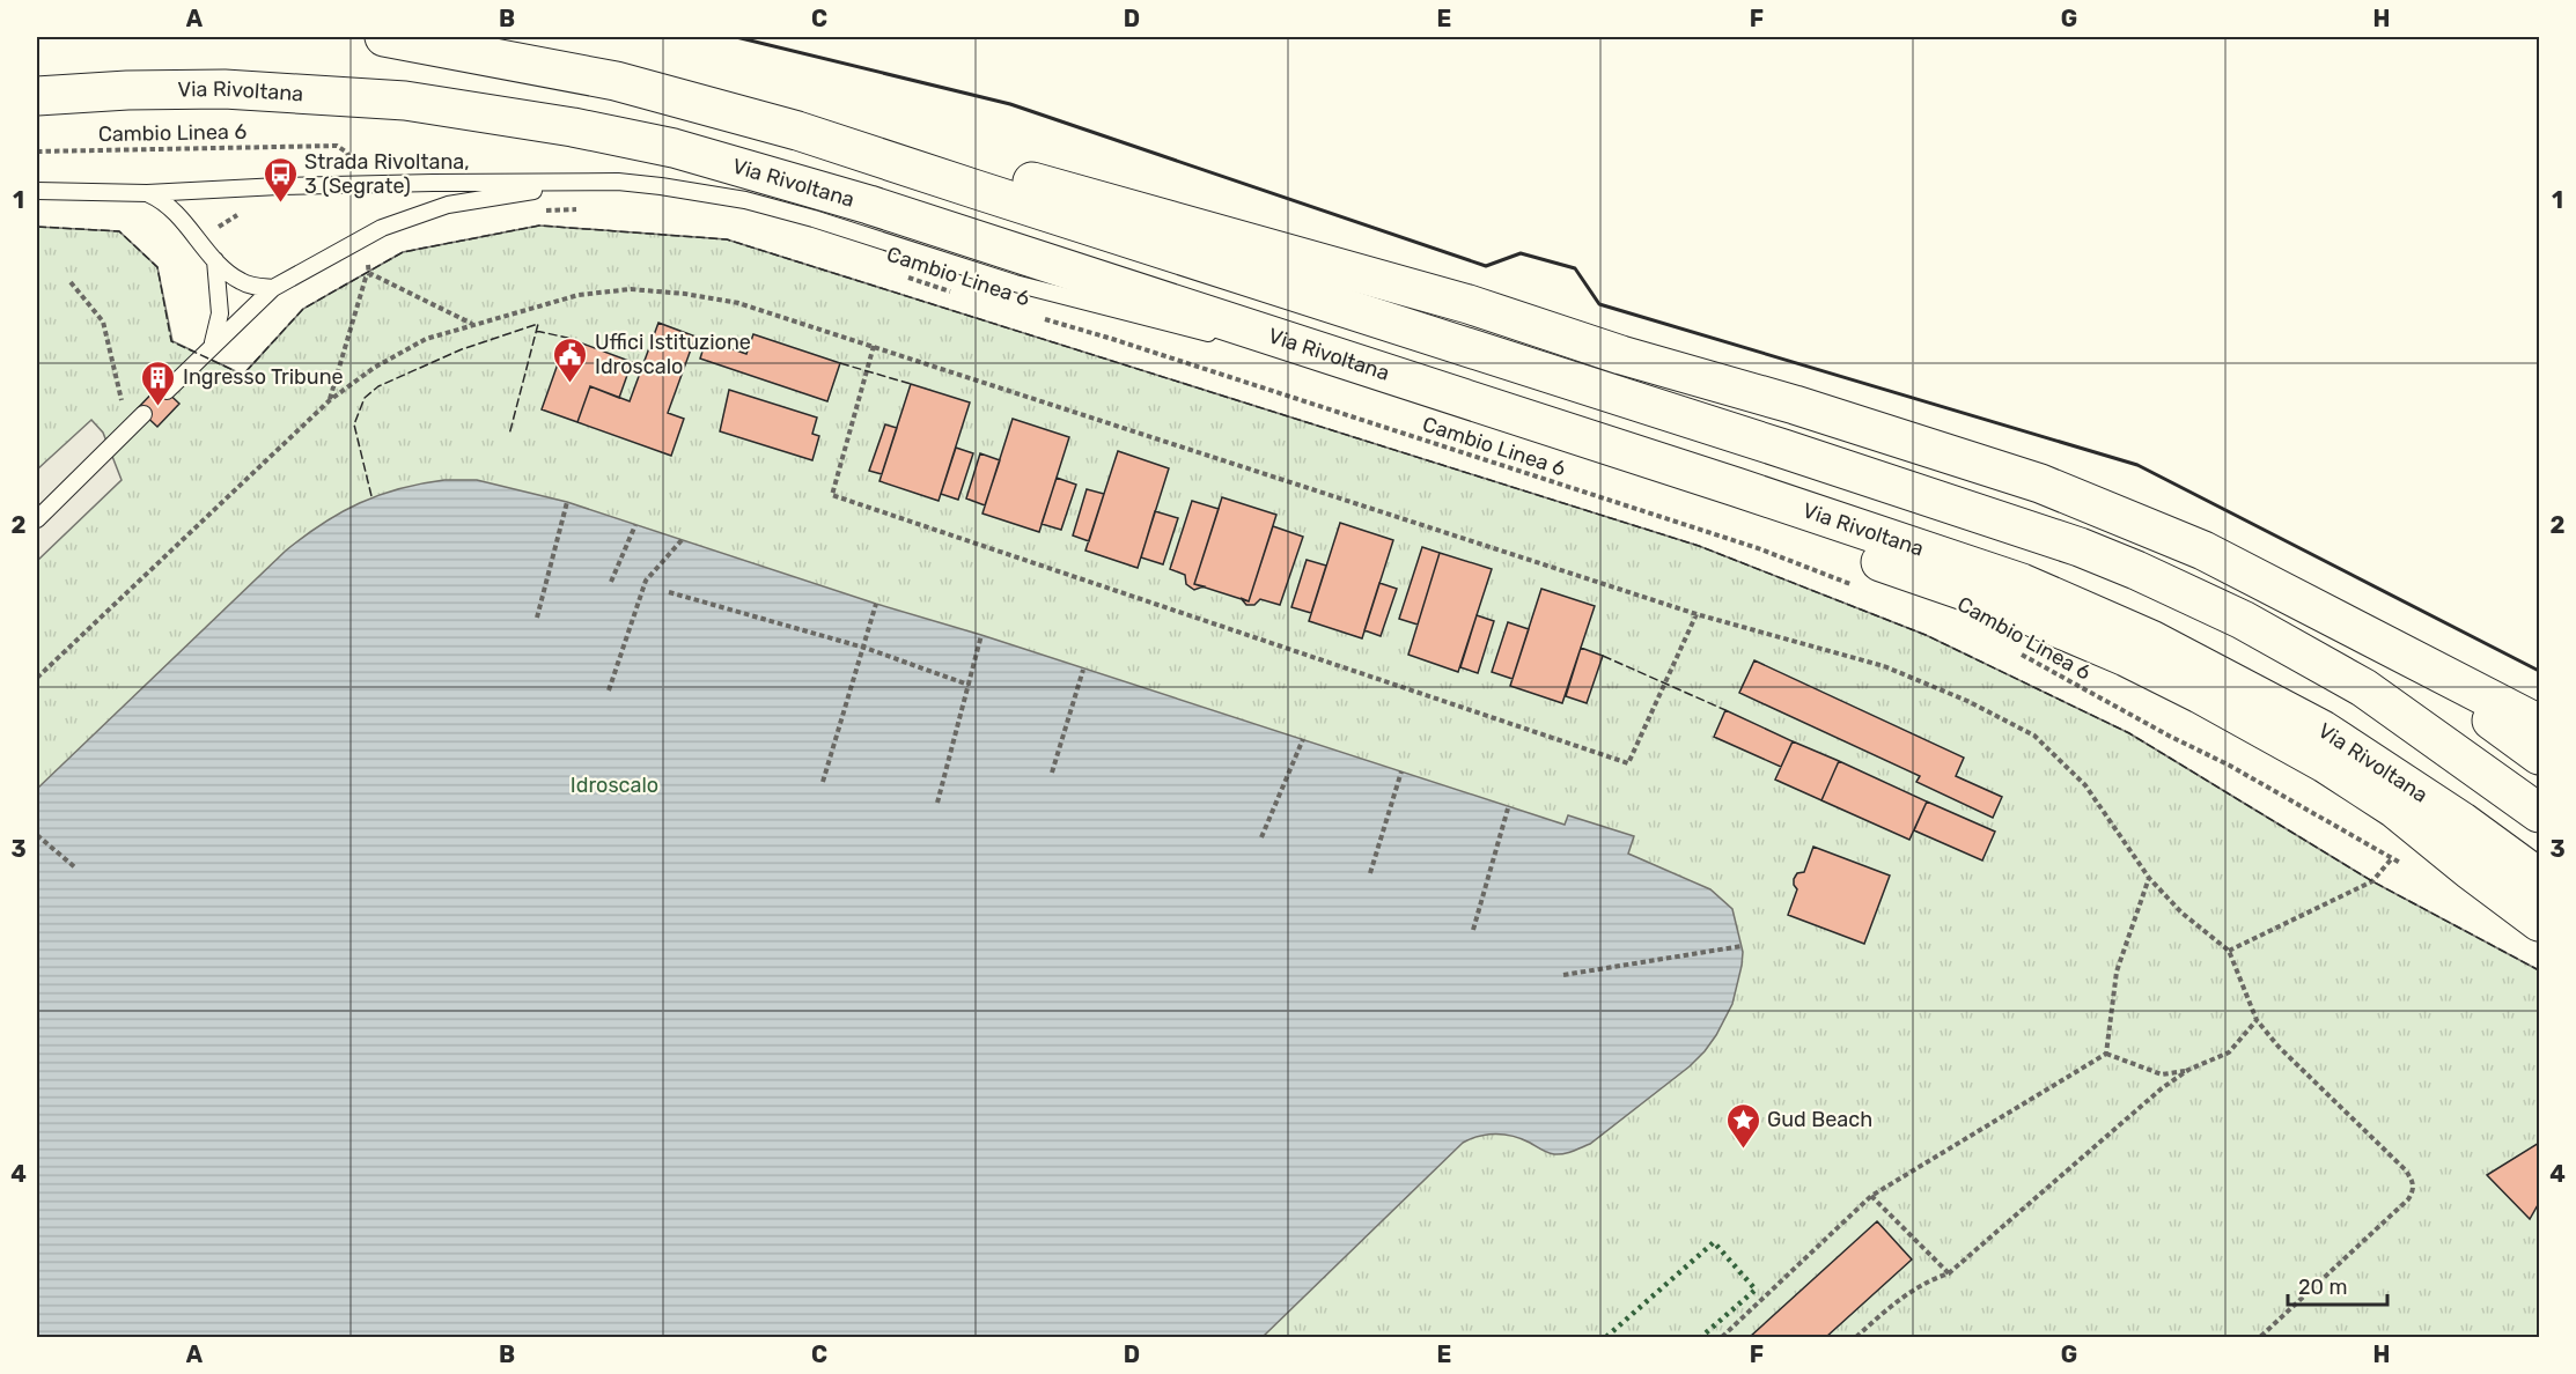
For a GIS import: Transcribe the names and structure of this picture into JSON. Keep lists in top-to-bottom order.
{
  "streets": {
    "highway": ["Via Rivoltana"],
    "path": ["Cambio Linea 6"]
  },
  "parks": ["Idroscalo"],
  "places": {
    "bus stop": ["Strada Rivoltana, 3 (Segrate)"],
    "public building": ["Uffici Istituzione Idroscalo"],
    "building": ["Ingresso Tribune"],
    "place": ["Gud Beach"]
  },
  "scale_bar": "20 m",
  "grid": {
    "columns": [
      "A",
      "B",
      "C",
      "D",
      "E",
      "F",
      "G",
      "H"
    ],
    "rows": [
      "1",
      "2",
      "3",
      "4"
    ]
  }
}
